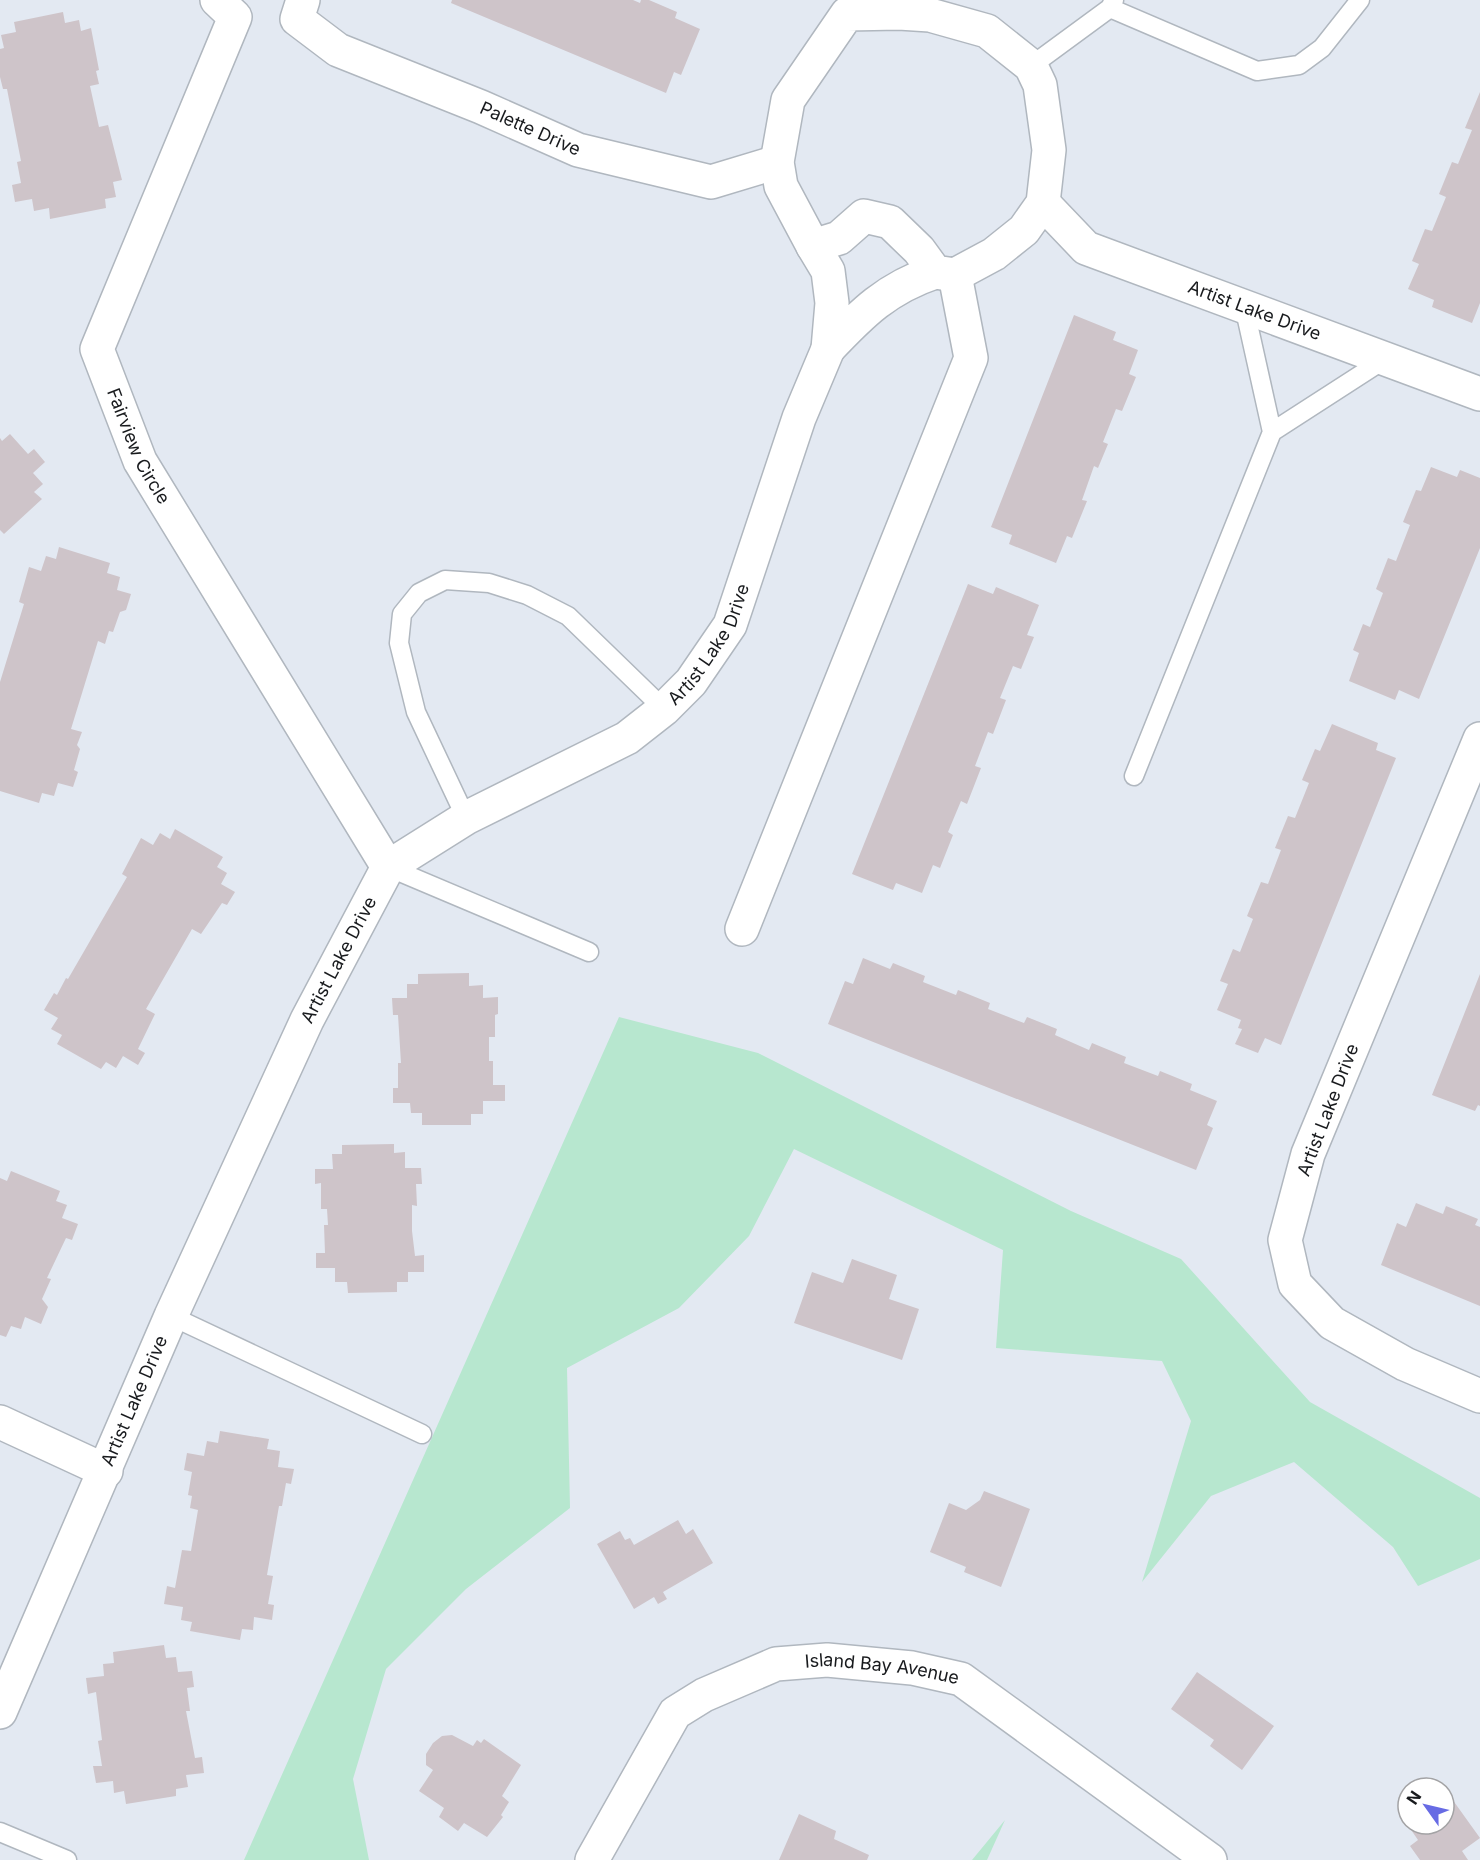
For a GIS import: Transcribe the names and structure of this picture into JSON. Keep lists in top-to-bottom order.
{
  "streets": {
    "street": [
      "Palette Drive",
      "Artist Lake Drive",
      "Fairview Circle",
      "Island Bay Avenue"
    ]
  },
  "crossings": [
    ["Palette Drive", "Artist Lake Drive"],
    ["Artist Lake Drive", "Fairview Circle"]
  ],
  "north": "top left"
}
